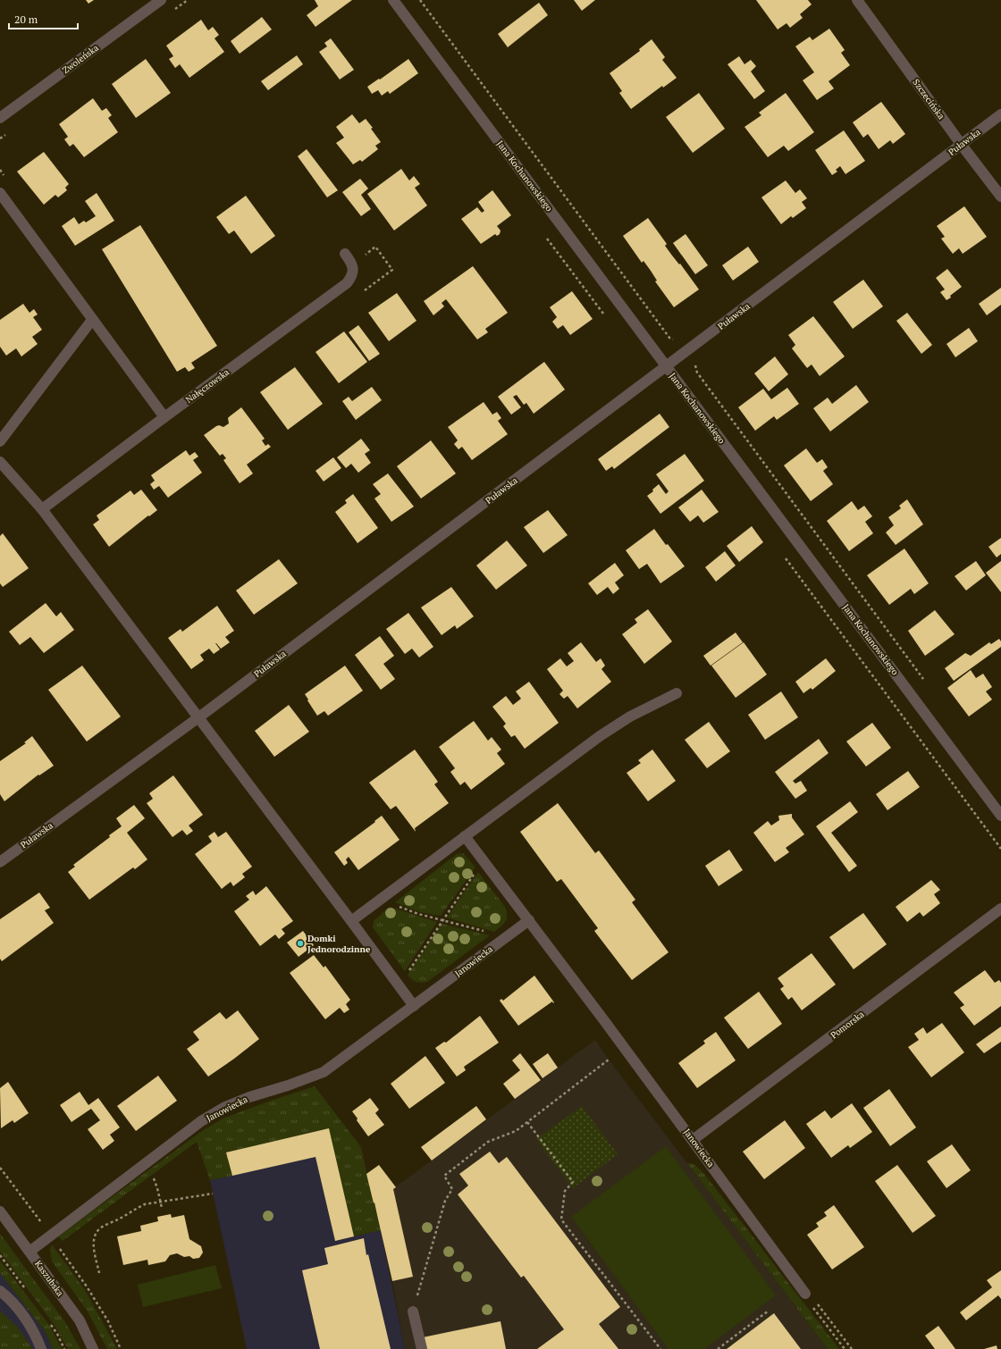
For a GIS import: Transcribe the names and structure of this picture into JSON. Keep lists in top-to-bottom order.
{
  "streets": {
    "street": [
      "Zwoleńska",
      "Szczecińska",
      "Puławska",
      "Jana Kochanowskiego",
      "Nałęczowska",
      "Janowiecka",
      "Pomorska",
      "Kaszubska"
    ]
  },
  "crossings": [
    ["Szczecińska", "Puławska"],
    ["Puławska", "Jana Kochanowskiego"],
    ["Janowiecka", "Pomorska"],
    ["Janowiecka", "Kaszubska"]
  ],
  "places": ["Domki Jednorodzinne"],
  "scale_bar": "20 m"
}
